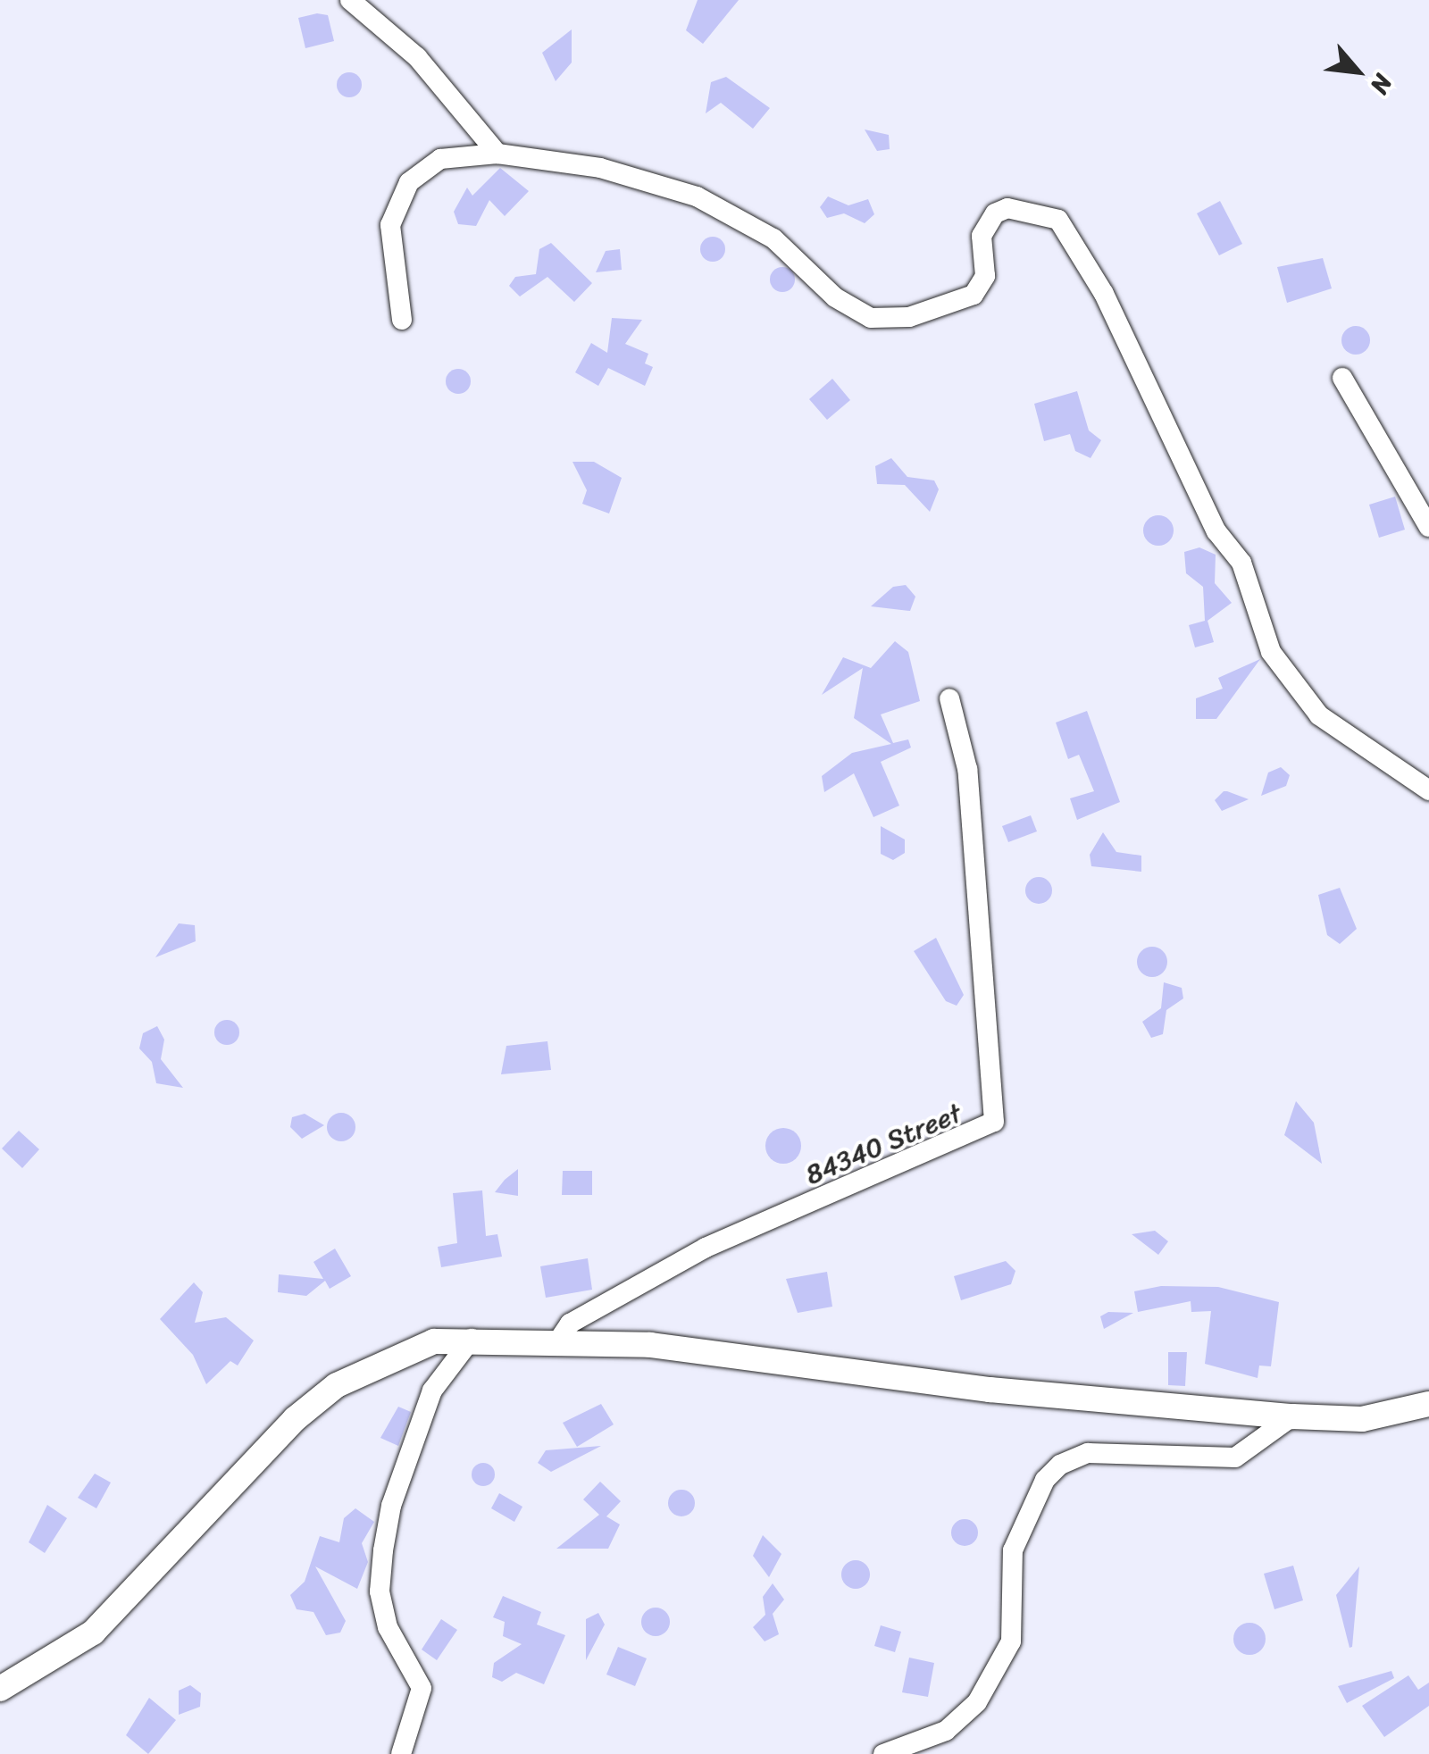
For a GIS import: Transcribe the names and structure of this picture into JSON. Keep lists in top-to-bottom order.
{
  "streets": {
    "street": ["84340 Street"]
  },
  "north": "bottom right"
}
